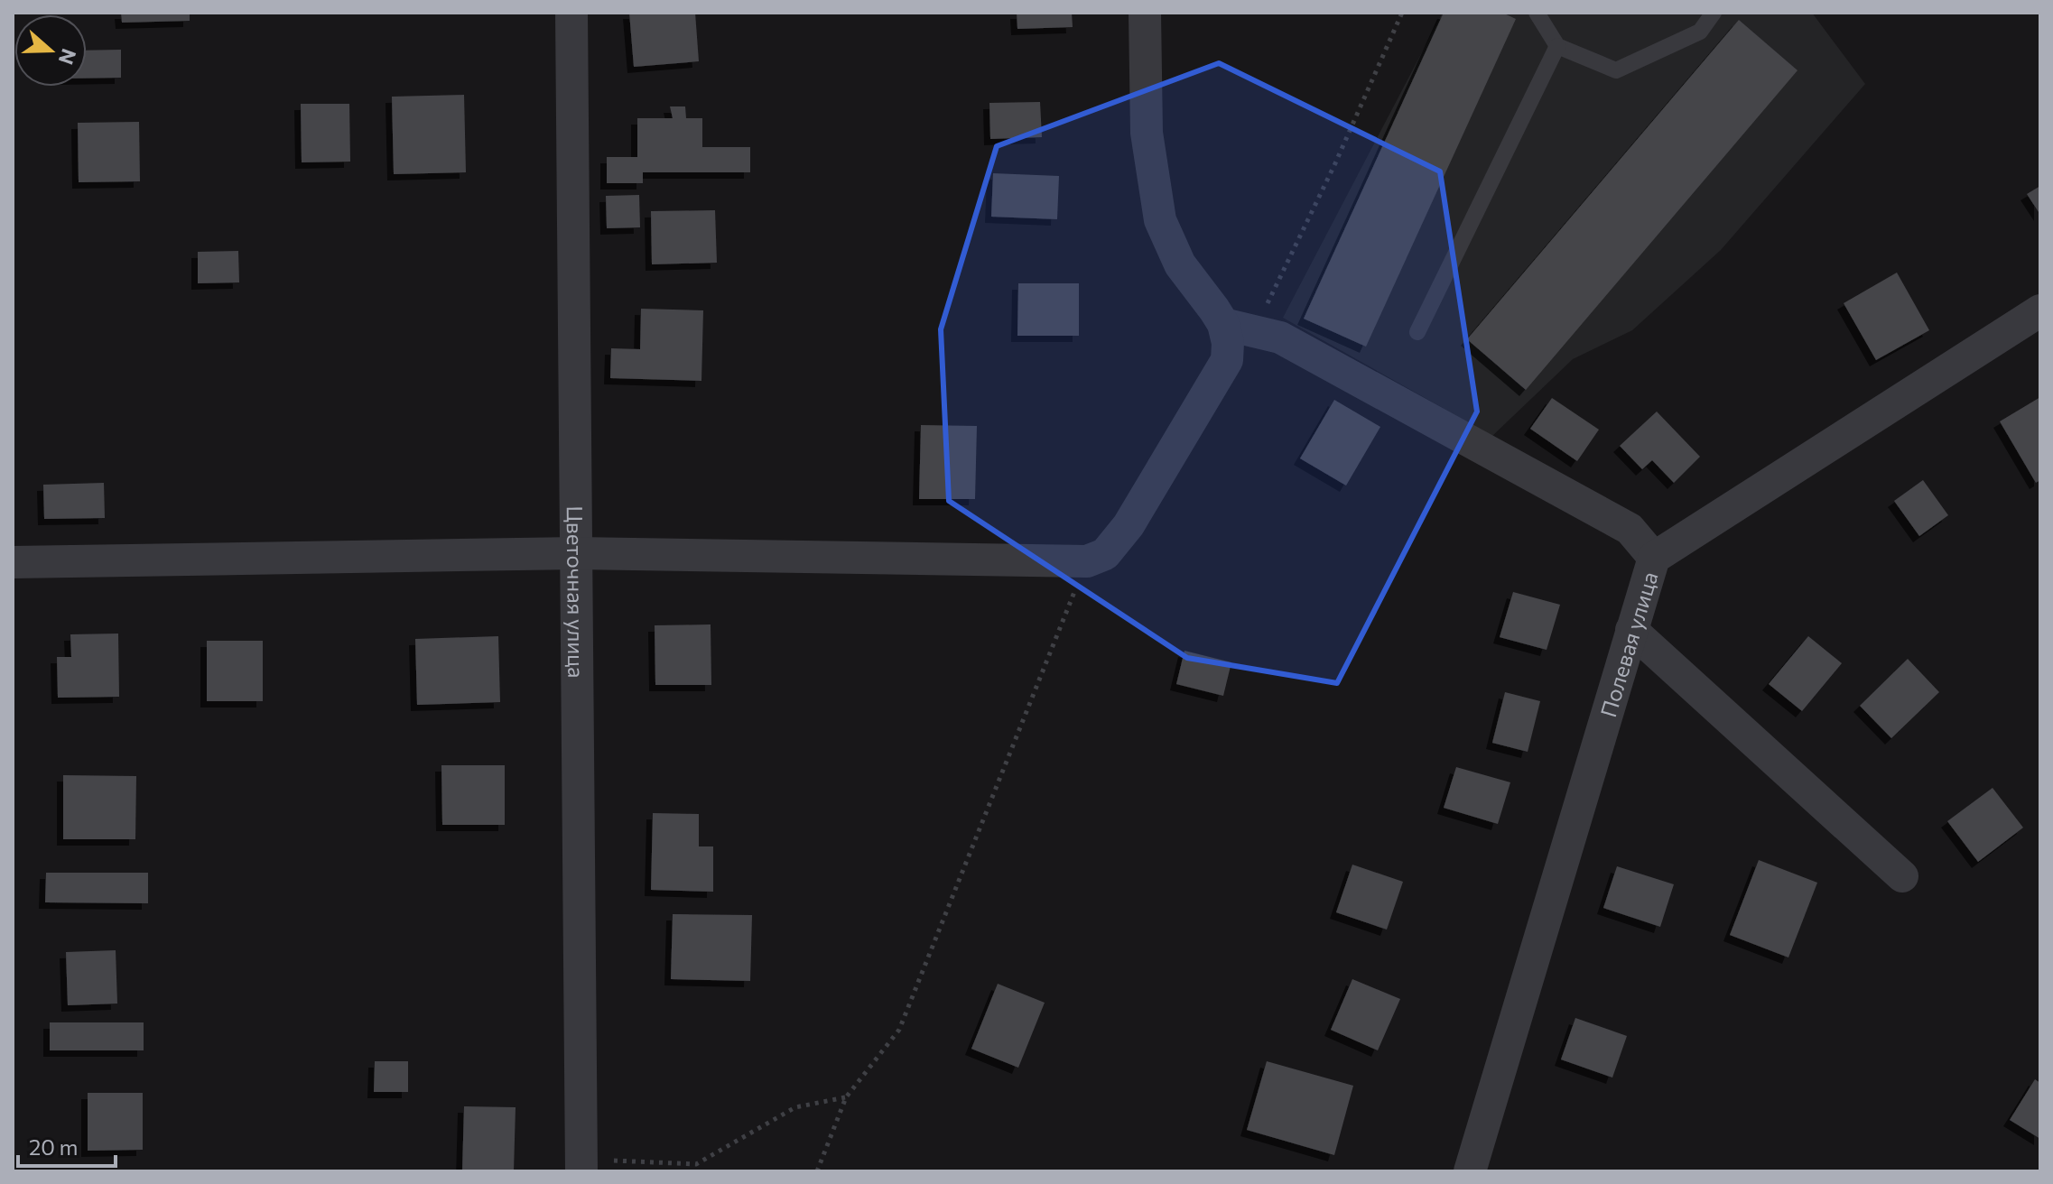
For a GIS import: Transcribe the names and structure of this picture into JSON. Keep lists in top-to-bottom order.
{
  "streets": {
    "street": ["Цветочная улица", "Полевая улица"]
  },
  "scale_bar": "20 m",
  "north": "right"
}
